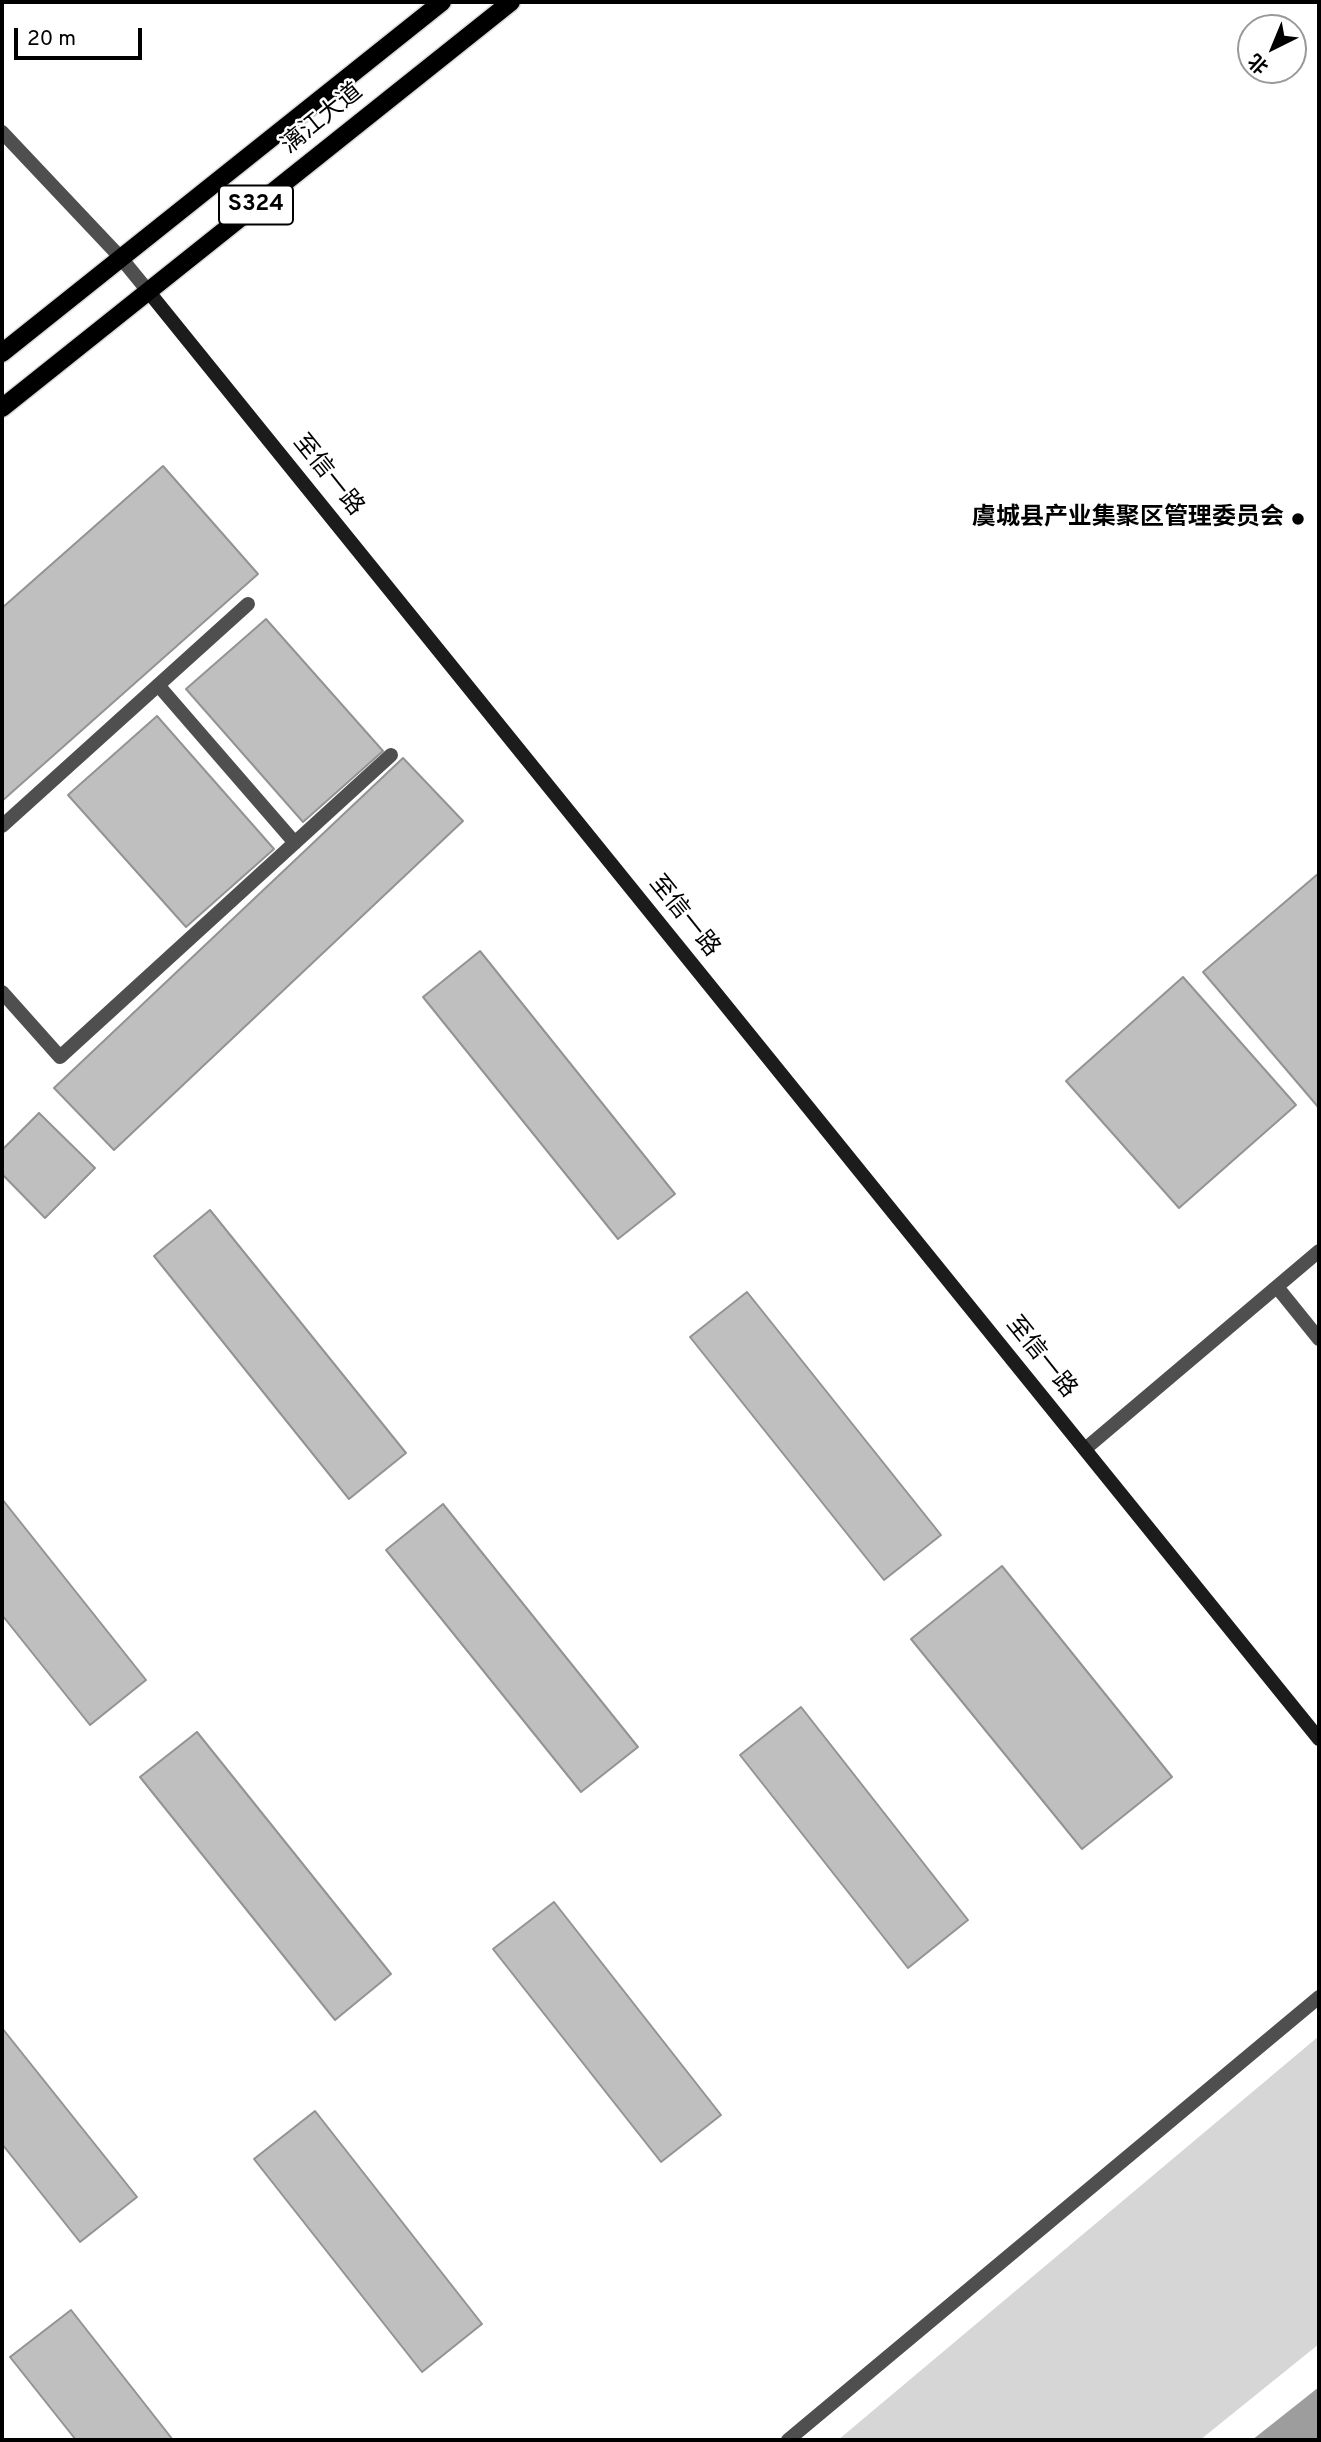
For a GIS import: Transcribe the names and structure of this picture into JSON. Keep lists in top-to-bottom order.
{
  "streets": {
    "main road": ["漓江大道", "S324"],
    "street": ["至信一路"]
  },
  "crossings": [
    ["漓江大道", "至信一路"],
    ["S324", "至信一路"]
  ],
  "places": ["虞城县产业集聚区管理委员会"],
  "scale_bar": "20 m",
  "north": "bottom left"
}
